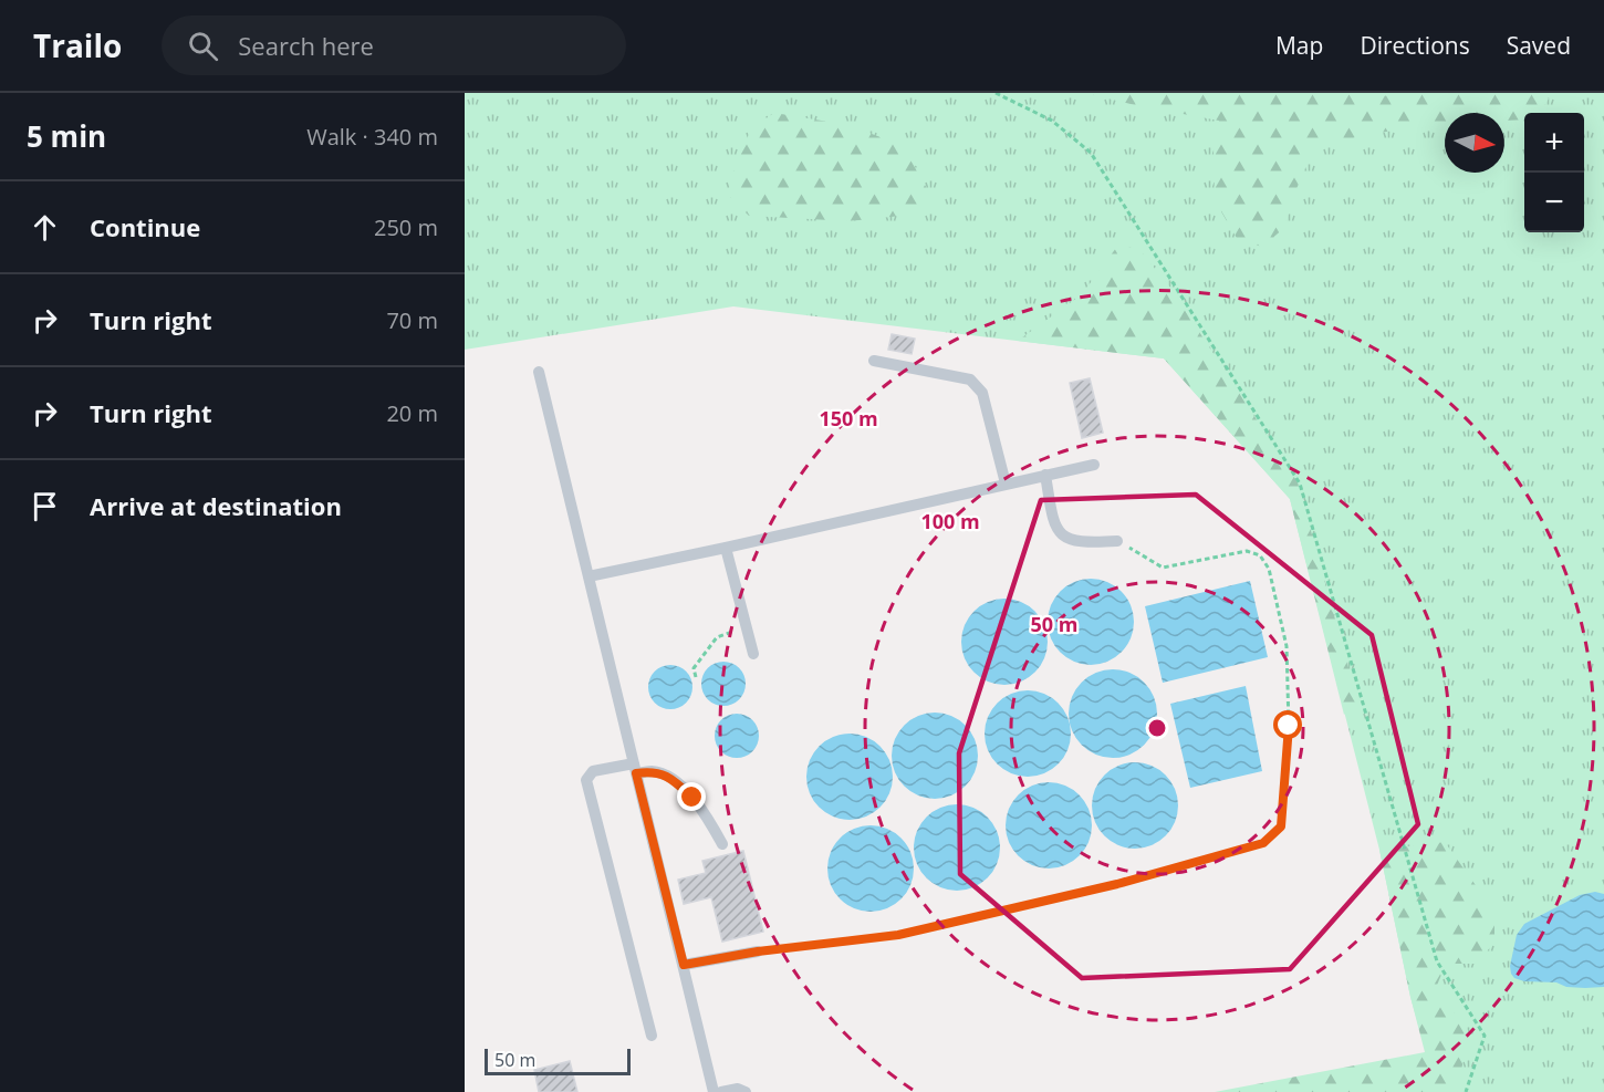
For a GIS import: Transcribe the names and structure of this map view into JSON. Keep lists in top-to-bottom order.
{
  "scale_bar": "50 m",
  "north": "right",
  "page": {
    "header": "Trailo",
    "search": "Search here",
    "nav": ["Map", "Directions", "Saved"],
    "heading": ["5 min", "Walk · 340 m"],
    "map_buttons": ["+", "−"],
    "list": [
      ["Continue", "250 m"],
      ["Turn right", "70 m"],
      ["Turn right", "20 m"],
      "Arrive at destination"
    ],
    "scale": "50 m"
  },
  "rings": ["150 m", "100 m", "50 m"]
}
